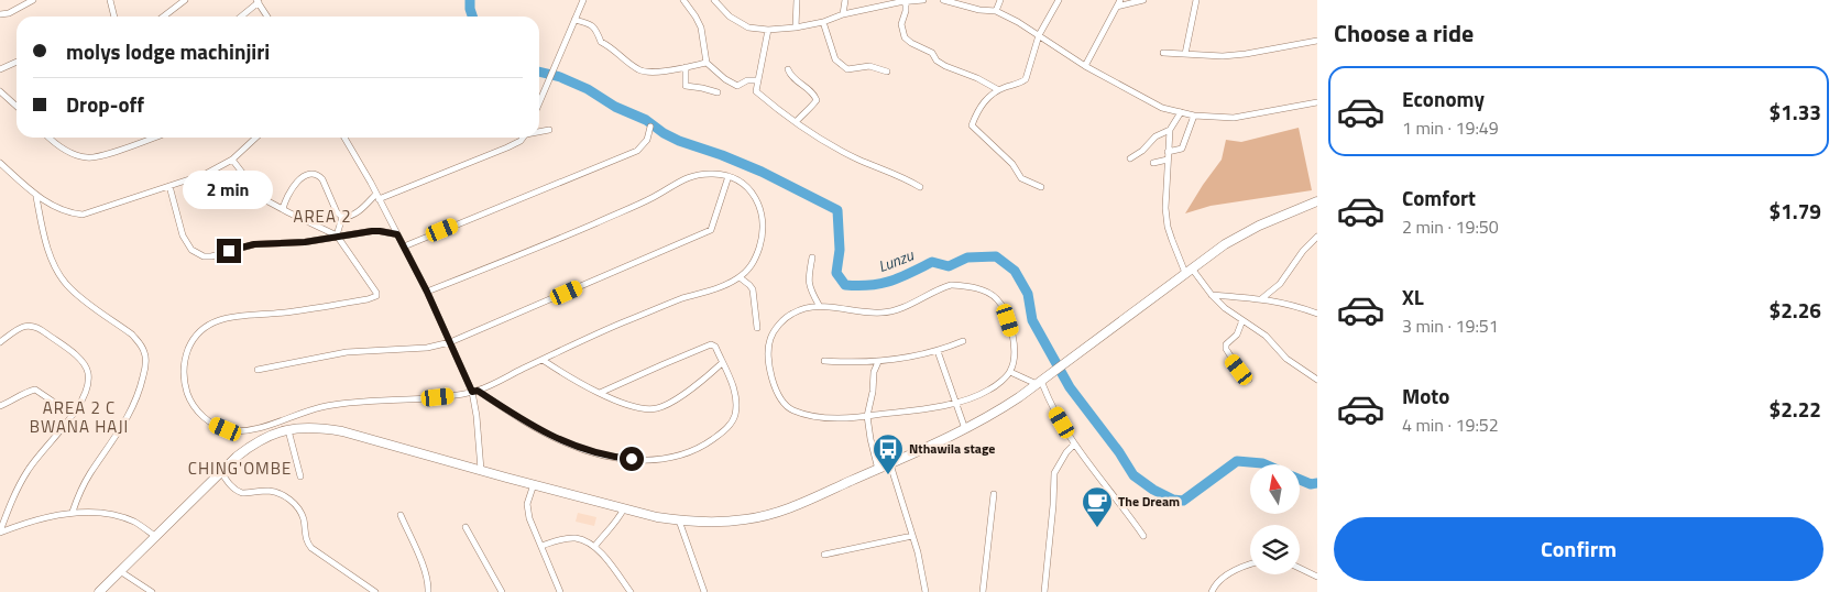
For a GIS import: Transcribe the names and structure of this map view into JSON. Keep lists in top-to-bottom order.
{
  "districts": ["AREA 2", "AREA 2 C BWANA HAJI", "CHING'OMBE"],
  "water": ["Lunzu"],
  "places": {
    "bus stop": ["Nthawila stage"],
    "cafe": ["The Dream"]
  },
  "north": "top",
  "page": {
    "heading": "Choose a ride",
    "banner": ["molys lodge machinjiri", "Drop-off"],
    "list": [
      {
        "name": "Economy",
        "note": "1 min · 19:49",
        "value": "$1.33"
      },
      {
        "name": "Comfort",
        "note": "2 min · 19:50",
        "value": "$1.79"
      },
      {
        "name": "XL",
        "note": "3 min · 19:51",
        "value": "$2.26"
      },
      {
        "name": "Moto",
        "note": "4 min · 19:52",
        "value": "$2.22"
      }
    ],
    "bubble": "2 min",
    "buttons": "Confirm"
  }
}
